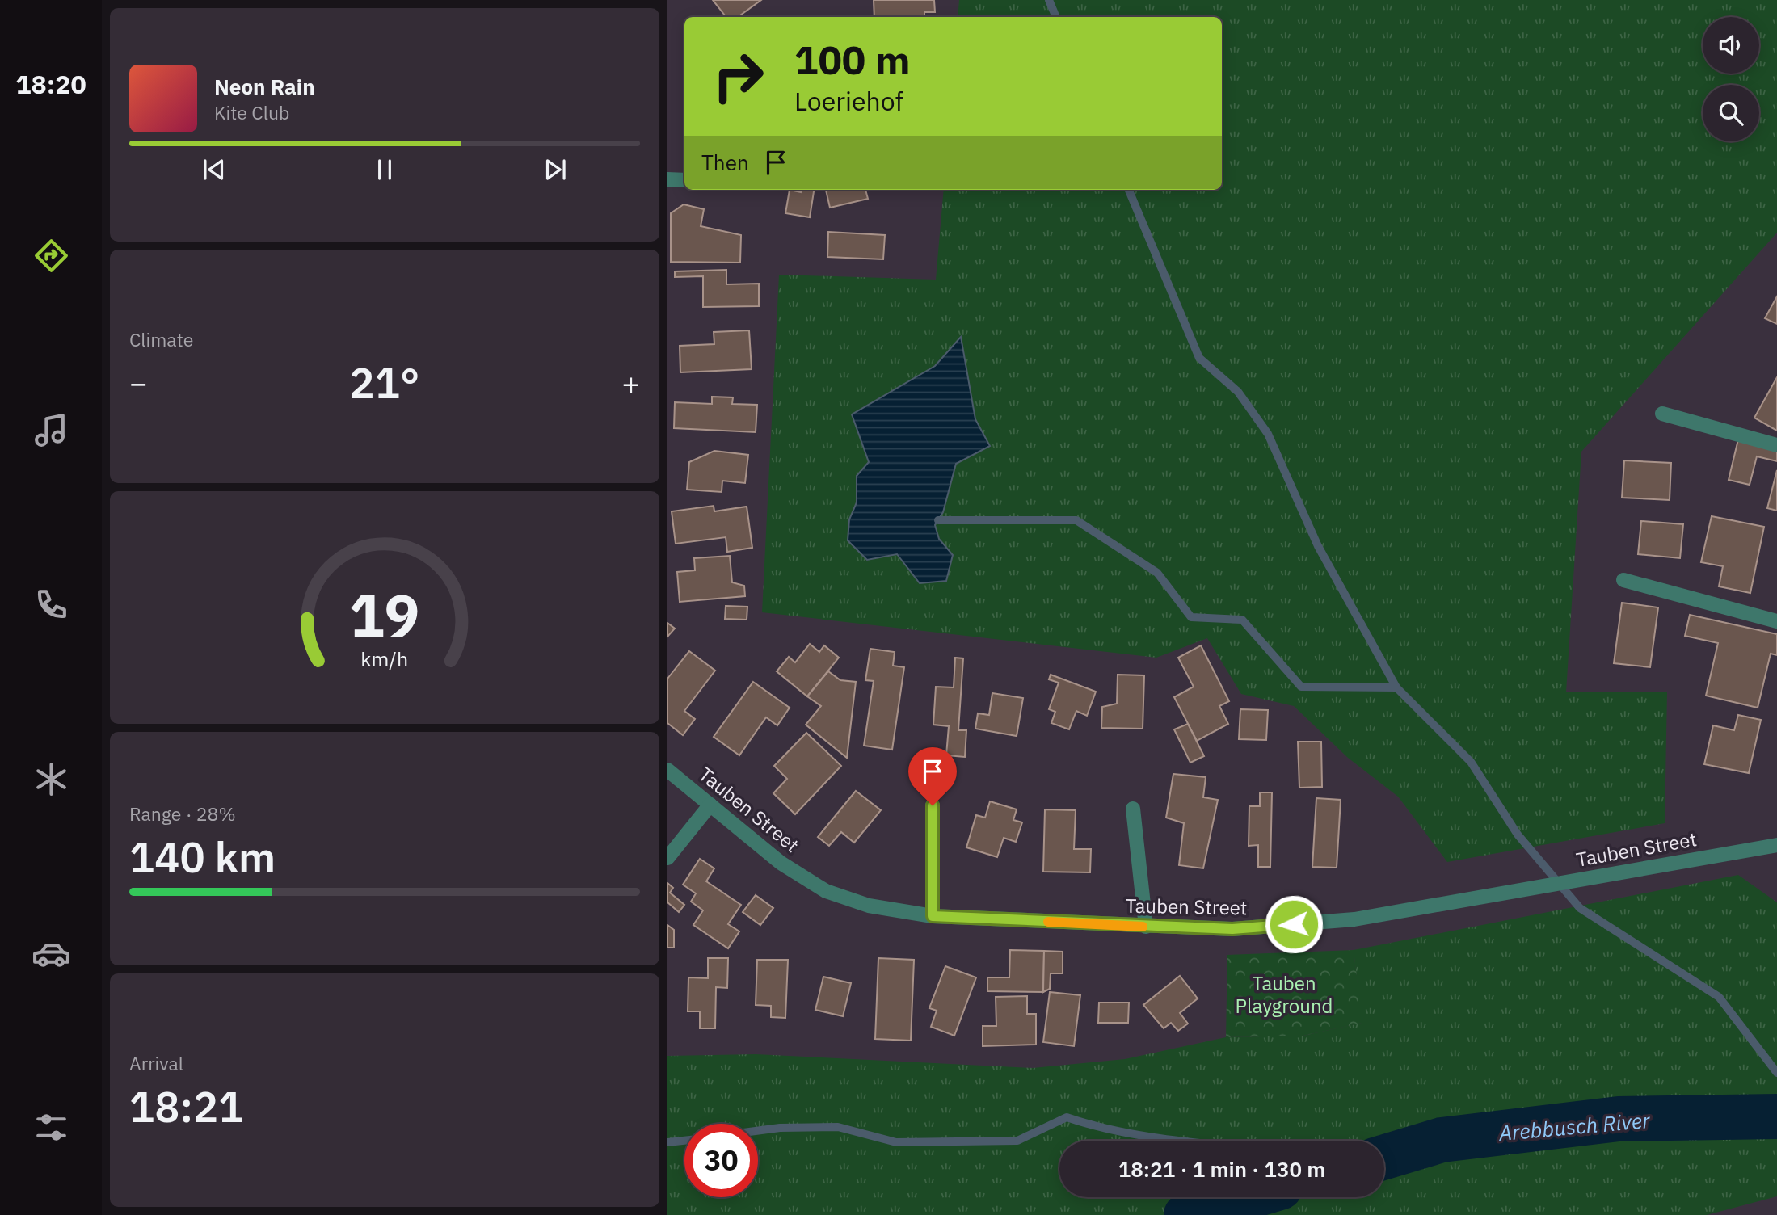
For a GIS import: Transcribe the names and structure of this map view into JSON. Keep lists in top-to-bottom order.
{
  "streets": {
    "street": ["Tauben Street"]
  },
  "water": ["Arebbusch River"],
  "parks": ["Tauben Playground"],
  "page": {
    "tabs": "18:20",
    "turn": ["100 m", "Loeriehof"],
    "song": ["Neon Rain", "Kite Club"],
    "then": "Then",
    "tile": [
      "Climate",
      ["Range · 28%", "140 km"],
      ["Arrival", "18:21"]
    ],
    "heat": ["−", "21°", "+"],
    "limit": "30",
    "trip": "18:21 · 1 min · 130 m",
    "gauge": ["19", "km/h"]
  }
}
